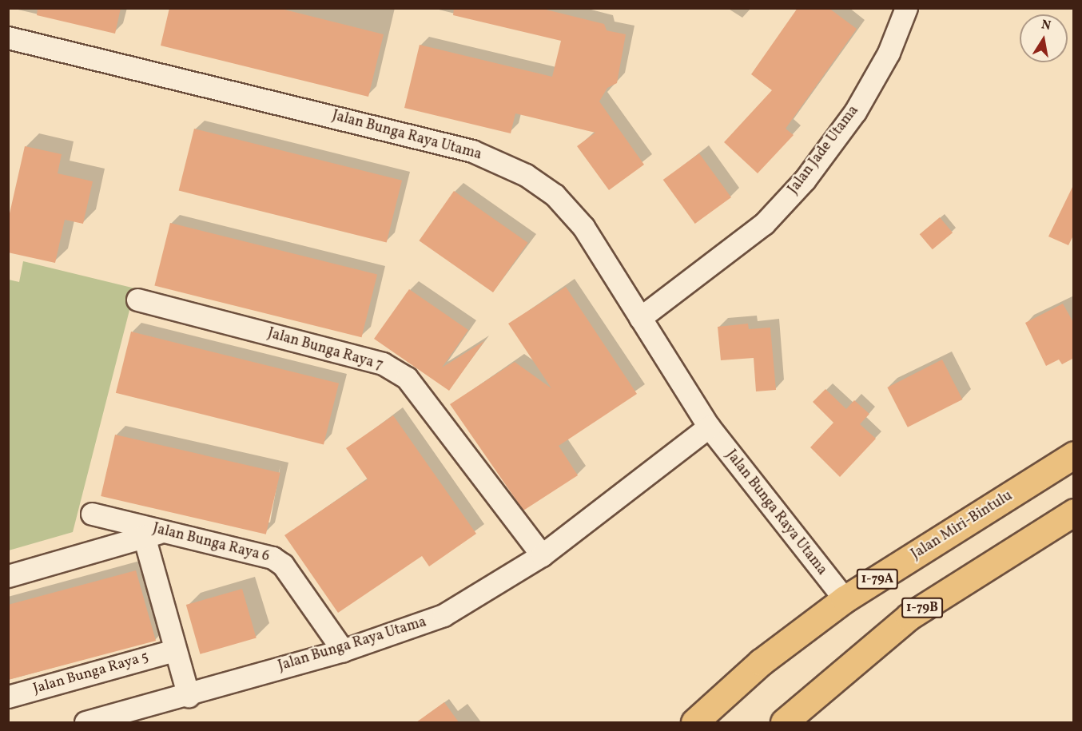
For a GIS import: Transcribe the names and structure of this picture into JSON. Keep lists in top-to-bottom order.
{
  "streets": {
    "highway": ["Jalan Miri-Bintulu", "1-79A", "1-79B"],
    "street": [
      "Jalan Bunga Raya Utama",
      "Jalan Jade Utama",
      "Jalan Bunga Raya 7",
      "Jalan Bunga Raya 6",
      "Jalan Bunga Raya 5"
    ]
  },
  "crossings": [
    ["Jalan Bunga Raya Utama", "Jalan Jade Utama"],
    ["Jalan Bunga Raya Utama", "Jalan Bunga Raya 7"],
    ["Jalan Bunga Raya Utama", "Jalan Miri-Bintulu"],
    ["Jalan Bunga Raya Utama", "Jalan Bunga Raya 6"],
    ["Jalan Bunga Raya 6", "Jalan Bunga Raya 5"]
  ],
  "north": "top"
}
